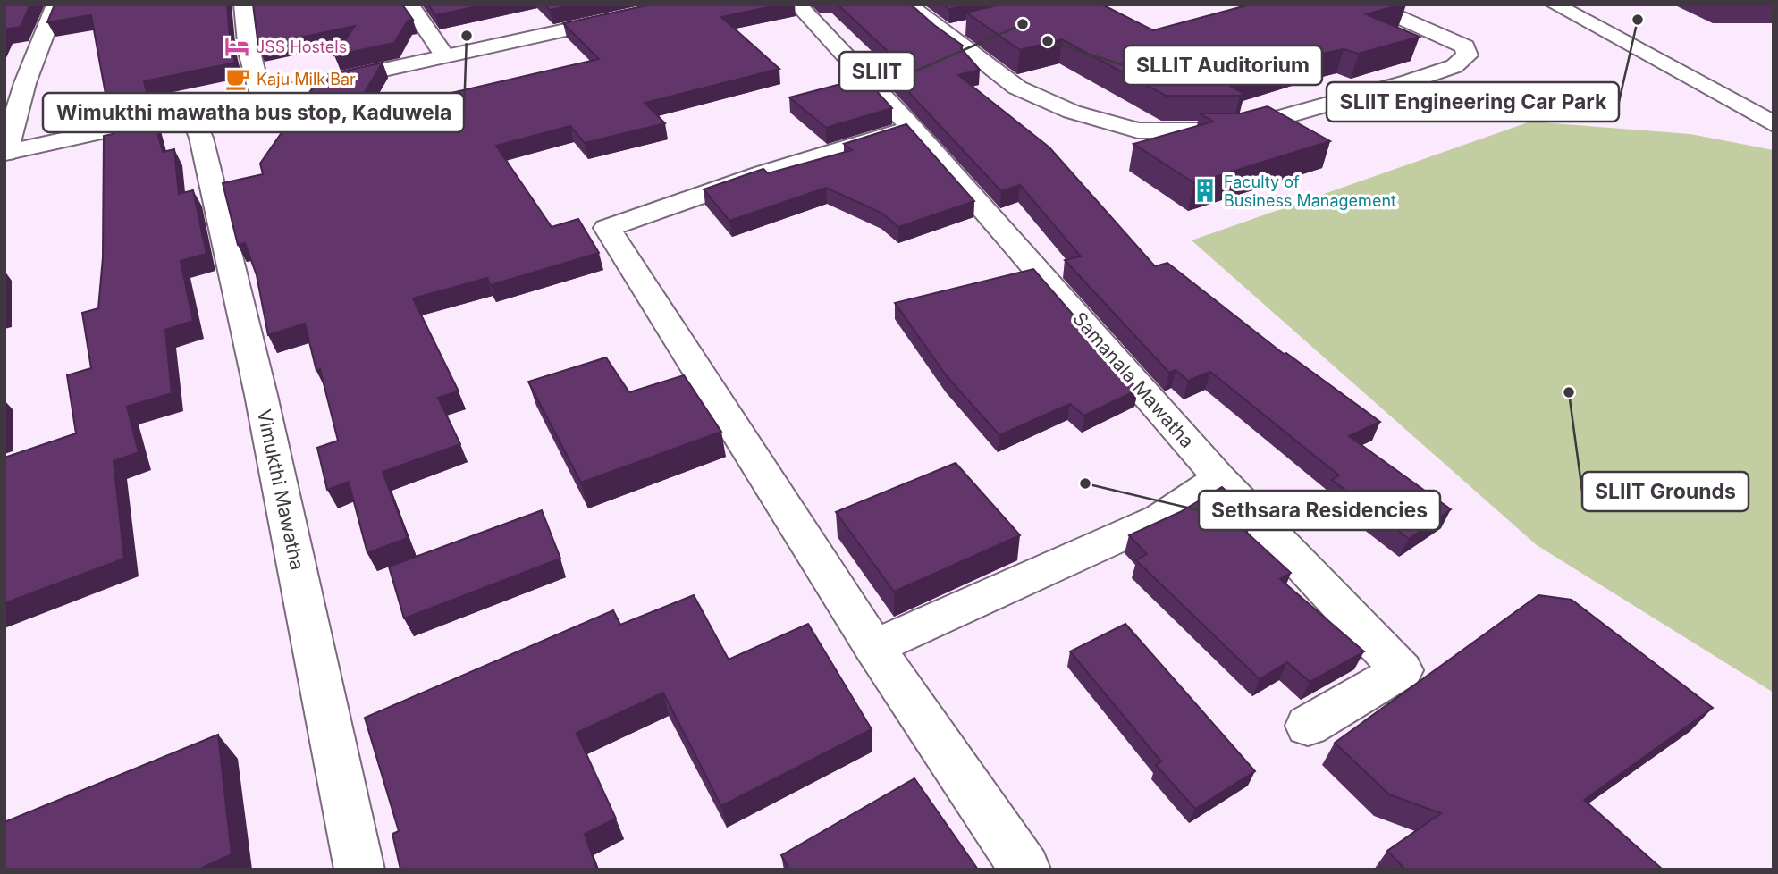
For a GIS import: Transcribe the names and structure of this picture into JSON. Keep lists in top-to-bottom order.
{
  "streets": {
    "street": ["Samanala Mawatha", "Vimukthi Mawatha"]
  },
  "places": {
    "other": [
      "SLIIT Engineering Car Park",
      "SLIIT",
      "Wimukthi mawatha bus stop, Kaduwela",
      "SLLIT Auditorium",
      "SLIIT Grounds",
      "Sethsara Residencies"
    ],
    "hotel": ["JSS Hostels"],
    "cafe": ["Kaju Milk Bar"],
    "building": ["Faculty of Business Management"]
  }
}
